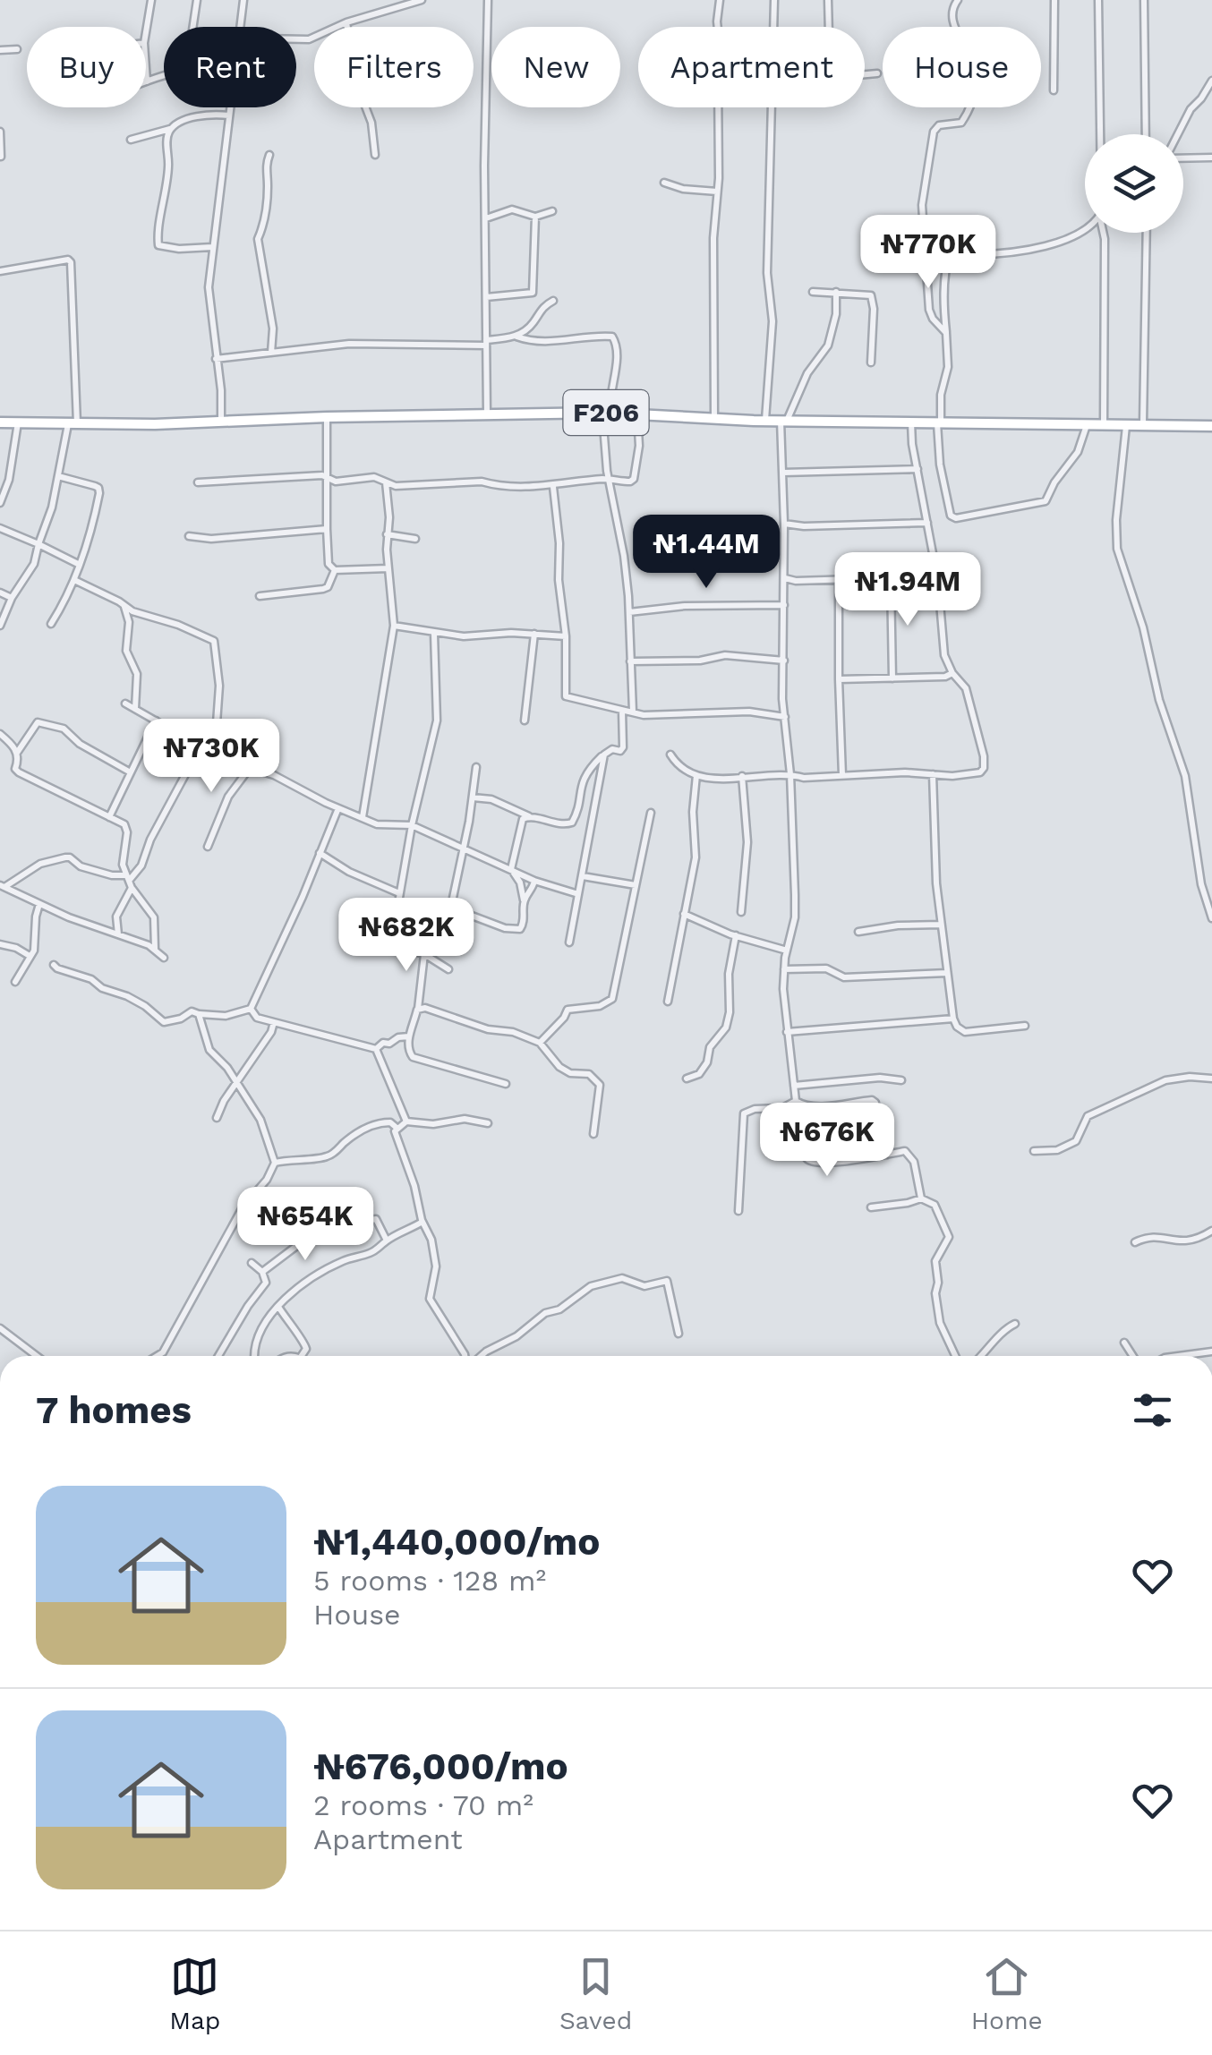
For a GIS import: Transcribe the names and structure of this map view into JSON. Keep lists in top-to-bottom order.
{
  "streets": {
    "main road": ["F206"]
  },
  "page": {
    "chip": [
      "Buy",
      "Rent",
      "Filters",
      "New",
      "Apartment",
      "House"
    ],
    "price": [
      "₦770K",
      "₦1.44M",
      "₦1.94M",
      "₦730K",
      "₦682K",
      "₦676K",
      "₦654K"
    ],
    "heading": "7 homes",
    "list": [
      {
        "name": "₦1,440,000/mo",
        "note": "5 rooms · 128 m² · House"
      },
      {
        "name": "₦676,000/mo",
        "note": "2 rooms · 70 m² · Apartment"
      }
    ],
    "tabs": ["Map", "Saved", "Home"]
  }
}
